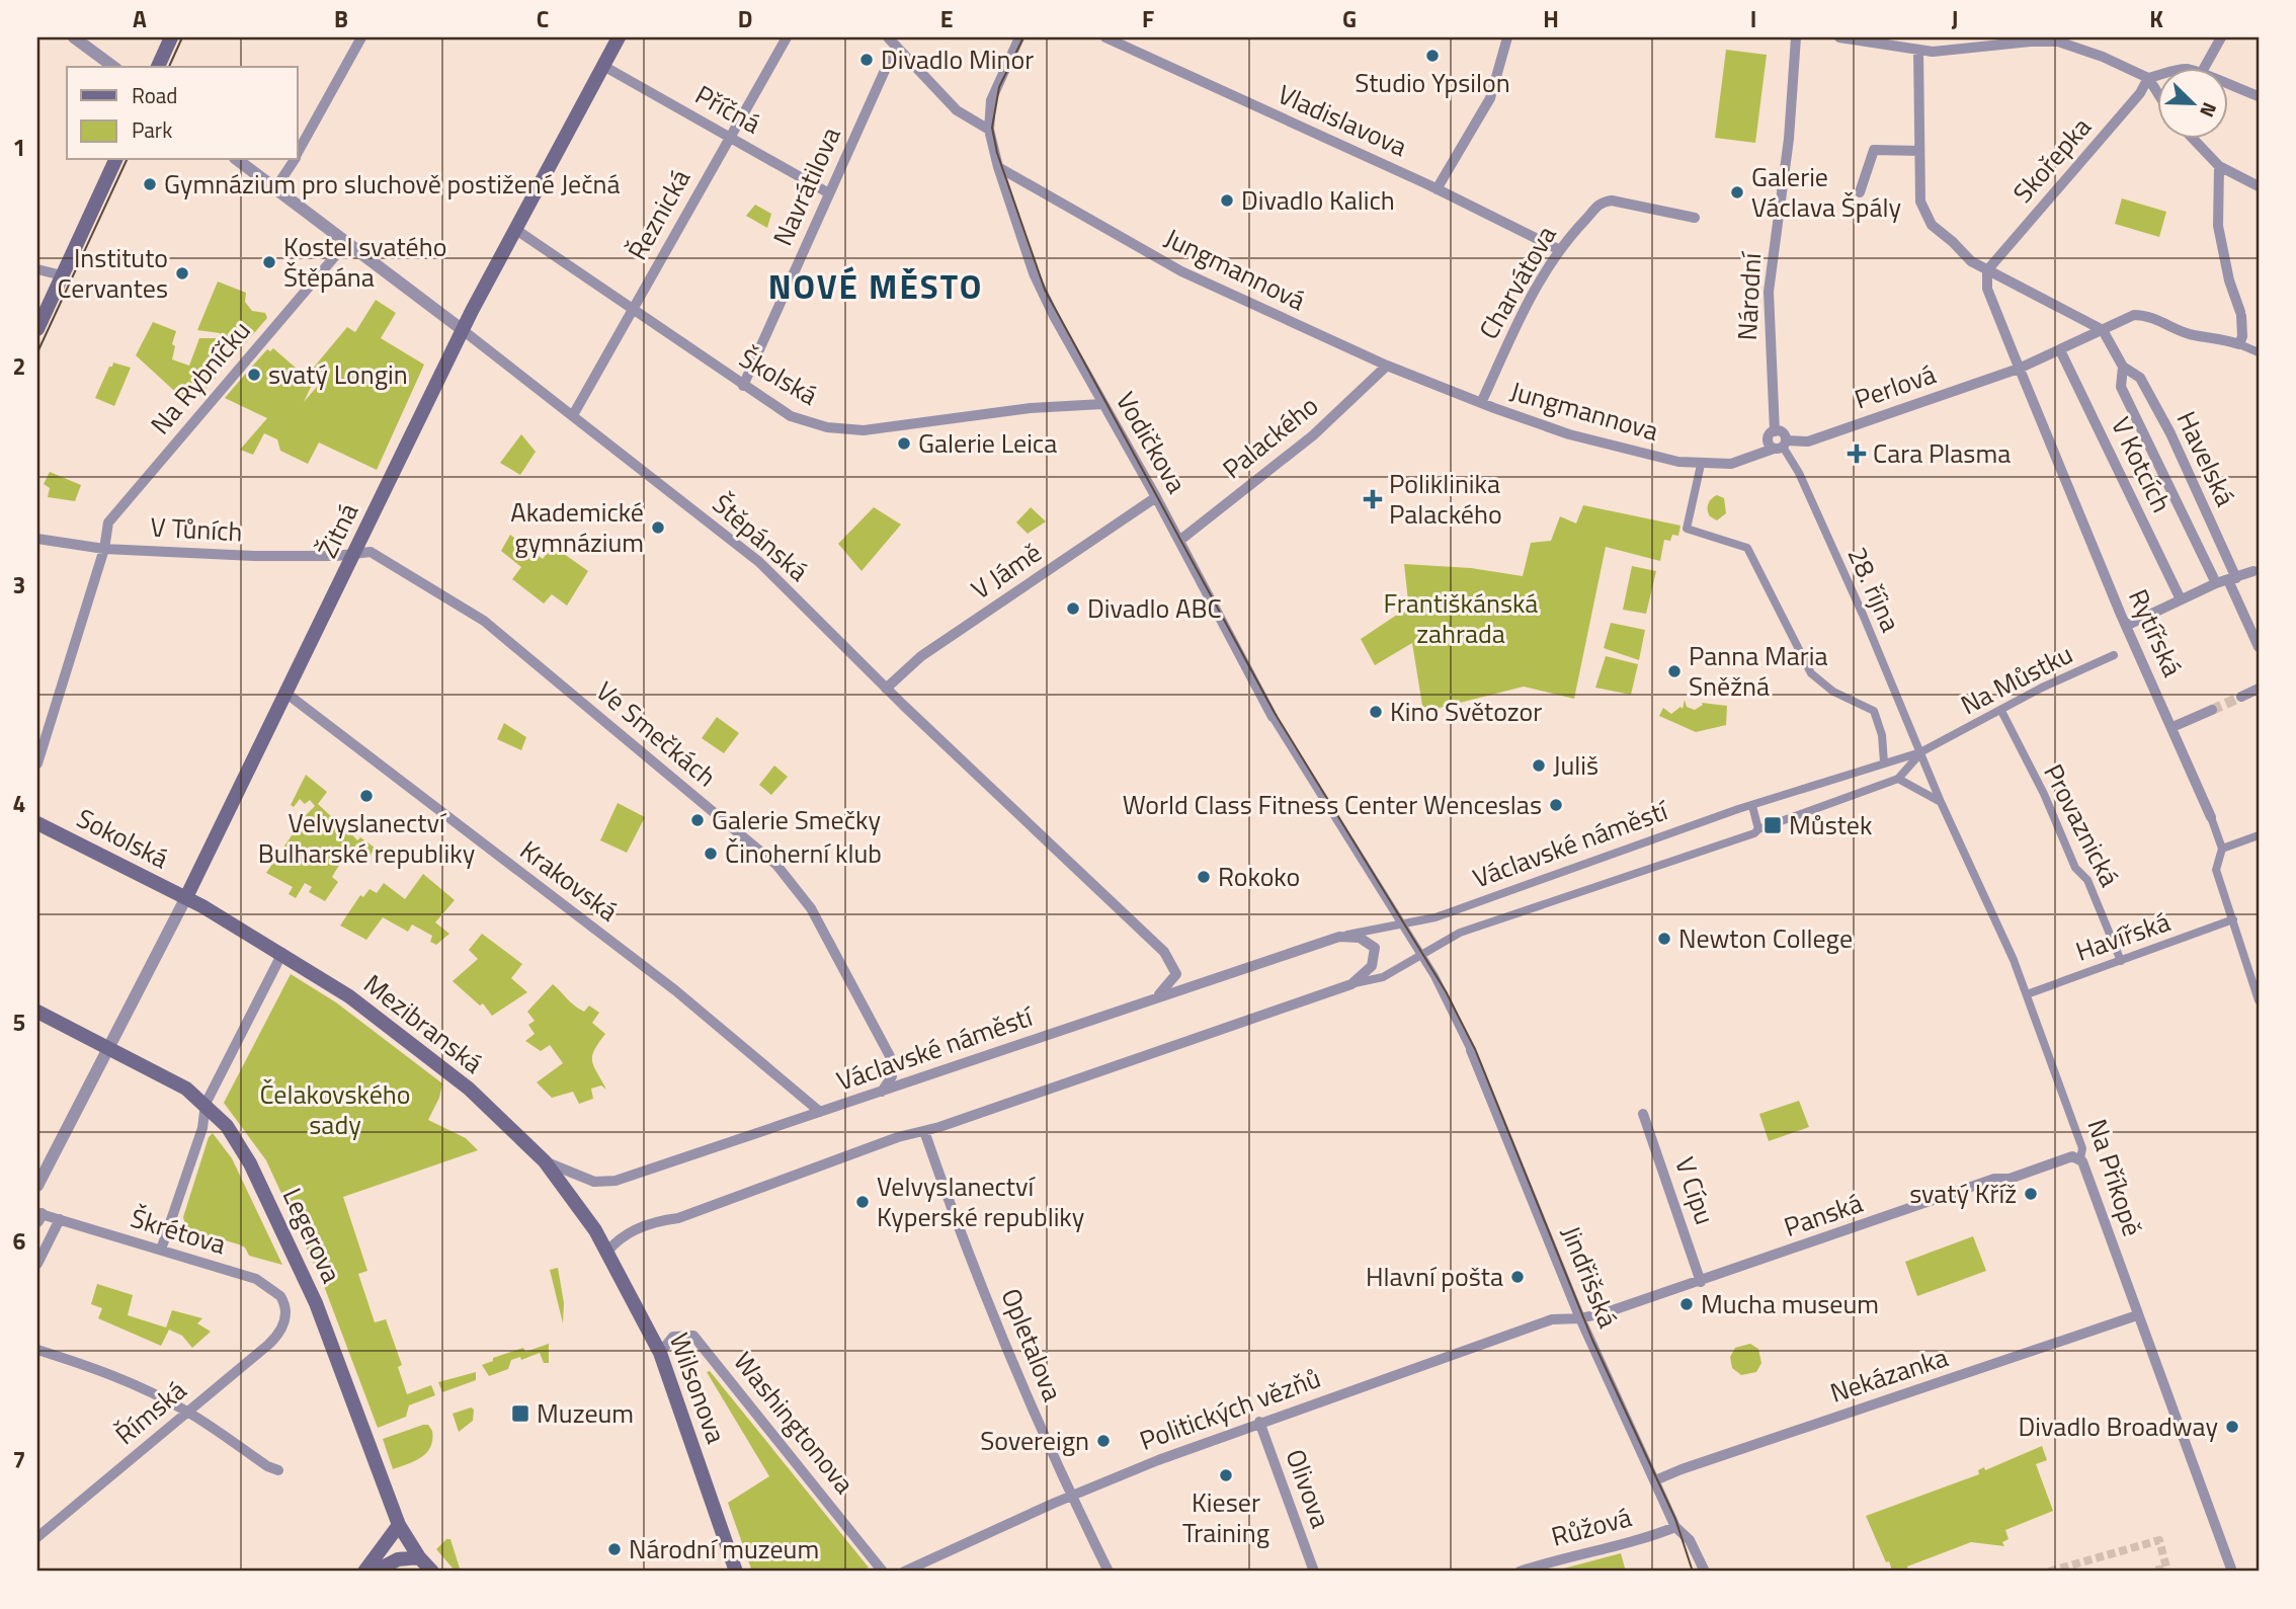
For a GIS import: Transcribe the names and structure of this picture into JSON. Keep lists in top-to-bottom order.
{
  "streets": {
    "main road": [
      "Žitná",
      "Sokolská",
      "Mezibranská",
      "Legerova",
      "Wilsonova"
    ],
    "street": [
      "Příčná",
      "Vladislavova",
      "Skořepka",
      "Navrátilova",
      "Řeznická",
      "Jungmannová",
      "Charvátova",
      "Národní",
      "Školská",
      "Na Rybníčku",
      "Perlová",
      "Jungmannova",
      "Palackého",
      "Vodičkova",
      "Havelská",
      "V Kotcích",
      "V Tůních",
      "Štěpánská",
      "V Jámě",
      "28. října",
      "Rytířská",
      "Na Můstku",
      "Ve Smečkách",
      "Provaznická",
      "Václavské náměstí",
      "Krakovská",
      "Havířská",
      "Na Příkopě",
      "V Cípu",
      "Panská",
      "Škrétova",
      "Jindřišská",
      "Opletalova",
      "Nekázanka",
      "Politických vězňů",
      "Římská",
      "Washingtonova",
      "Olivova",
      "Růžová"
    ]
  },
  "crossings": [
    ["Příčná", "Navrátilova"],
    ["Příčná", "Řeznická"],
    ["Příčná", "Žitná"],
    ["Vladislavova", "Charvátova"],
    ["Skořepka", "Rytířská"],
    ["Navrátilova", "Školská"],
    ["Řeznická", "Školská"],
    ["Řeznická", "Štěpánská"],
    ["Jungmannová", "Jungmannova"],
    ["Jungmannová", "Palackého"],
    ["Jungmannová", "Vodičkova"],
    ["Charvátova", "Jungmannova"],
    ["Národní", "Perlová"],
    ["Národní", "Jungmannova"],
    ["Národní", "28. října"],
    ["Školská", "Vodičkova"],
    ["Školská", "Žitná"],
    ["Na Rybníčku", "V Tůních"],
    ["Na Rybníčku", "Štěpánská"],
    ["Perlová", "Jungmannova"],
    ["Perlová", "Havelská"],
    ["Perlová", "V Kotcích"],
    ["Perlová", "28. října"],
    ["Perlová", "Rytířská"],
    ["Jungmannova", "Palackého"],
    ["Jungmannova", "28. října"],
    ["Palackého", "Vodičkova"],
    ["Vodičkova", "V Jámě"],
    ["Vodičkova", "Václavské náměstí"],
    ["V Tůních", "Žitná"],
    ["V Tůních", "Ve Smečkách"],
    ["Žitná", "Štěpánská"],
    ["Žitná", "Ve Smečkách"],
    ["Žitná", "Sokolská"],
    ["Žitná", "Krakovská"],
    ["Žitná", "Mezibranská"],
    ["Žitná", "Legerova"],
    ["Štěpánská", "V Jámě"],
    ["Štěpánská", "Václavské náměstí"],
    ["28. října", "Václavské náměstí"],
    ["Rytířská", "Havířská"],
    ["Na Můstku", "Provaznická"],
    ["Na Můstku", "Václavské náměstí"],
    ["Ve Smečkách", "Václavské náměstí"],
    ["Provaznická", "Havířská"],
    ["Sokolská", "Mezibranská"],
    ["Václavské náměstí", "Krakovská"],
    ["Václavské náměstí", "Mezibranská"],
    ["Václavské náměstí", "Jindřišská"],
    ["Václavské náměstí", "Opletalova"],
    ["Václavské náměstí", "Wilsonova"],
    ["Havířská", "Na Příkopě"],
    ["Mezibranská", "Wilsonova"],
    ["Na Příkopě", "Panská"],
    ["Na Příkopě", "Nekázanka"],
    ["V Cípu", "Panská"],
    ["Panská", "Jindřišská"],
    ["Panská", "Politických vězňů"],
    ["Škrétova", "Římská"],
    ["Jindřišská", "Nekázanka"],
    ["Jindřišská", "Politických vězňů"],
    ["Jindřišská", "Růžová"],
    ["Opletalova", "Politických vězňů"],
    ["Wilsonova", "Washingtonova"],
    ["Politických vězňů", "Olivova"]
  ],
  "districts": ["NOVÉ MĚSTO"],
  "parks": ["Františkánská zahrada", "Čelakovského sady"],
  "places": {
    "other": [
      "Studio Ypsilon",
      "Divadlo Minor",
      "Gymnázium pro sluchově postižené Ječná",
      "Galerie Václava Špály",
      "Divadlo Kalich",
      "Kostel svatého Štěpána",
      "Instituto Cervantes",
      "svatý Longin",
      "Galerie Leica",
      "Akademické gymnázium",
      "Divadlo ABC",
      "Panna Maria Sněžná",
      "Kino Světozor",
      "Juliš",
      "Velvyslanectví Bulharské republiky",
      "World Class Fitness Center Wenceslas",
      "Galerie Smečky",
      "Činoherní klub",
      "Rokoko",
      "Newton College",
      "svatý Kříž",
      "Velvyslanectví Kyperské republiky",
      "Hlavní pošta",
      "Mucha museum",
      "Divadlo Broadway",
      "Sovereign",
      "Kieser Training",
      "Národní muzeum"
    ],
    "health": ["Cara Plasma", "Poliklinika Palackého"],
    "transit": ["Můstek", "Muzeum"]
  },
  "legend": ["Road", "Park"],
  "north": "bottom right",
  "grid": {
    "columns": [
      "A",
      "B",
      "C",
      "D",
      "E",
      "F",
      "G",
      "H",
      "I",
      "J",
      "K"
    ],
    "rows": [
      "1",
      "2",
      "3",
      "4",
      "5",
      "6",
      "7"
    ]
  }
}
